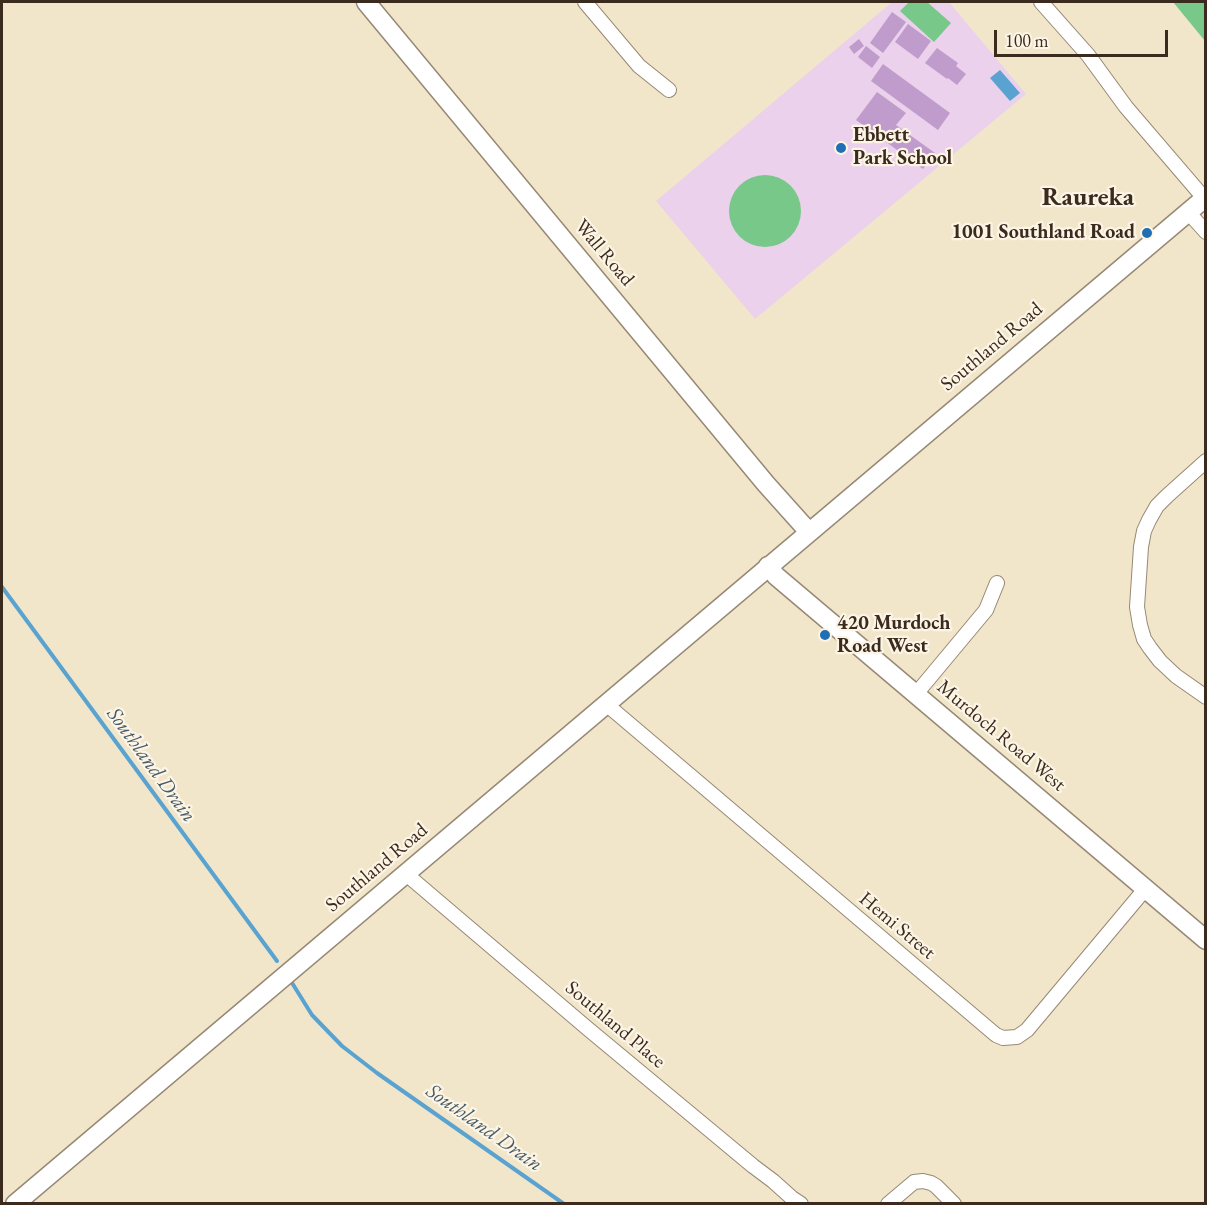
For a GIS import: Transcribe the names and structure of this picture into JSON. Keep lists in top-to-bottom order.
{
  "streets": {
    "street": [
      "Wall Road",
      "Southland Road",
      "Murdoch Road West",
      "Hemi Street",
      "Southland Place"
    ]
  },
  "crossings": [
    ["Wall Road", "Southland Road"],
    ["Southland Road", "Murdoch Road West"],
    ["Southland Road", "Hemi Street"],
    ["Southland Road", "Southland Place"],
    ["Murdoch Road West", "Hemi Street"]
  ],
  "districts": ["Raureka"],
  "water": ["Southland Drain"],
  "places": ["Ebbett Park School", "1001 Southland Road", "420 Murdoch Road West"],
  "scale_bar": "100 m"
}
